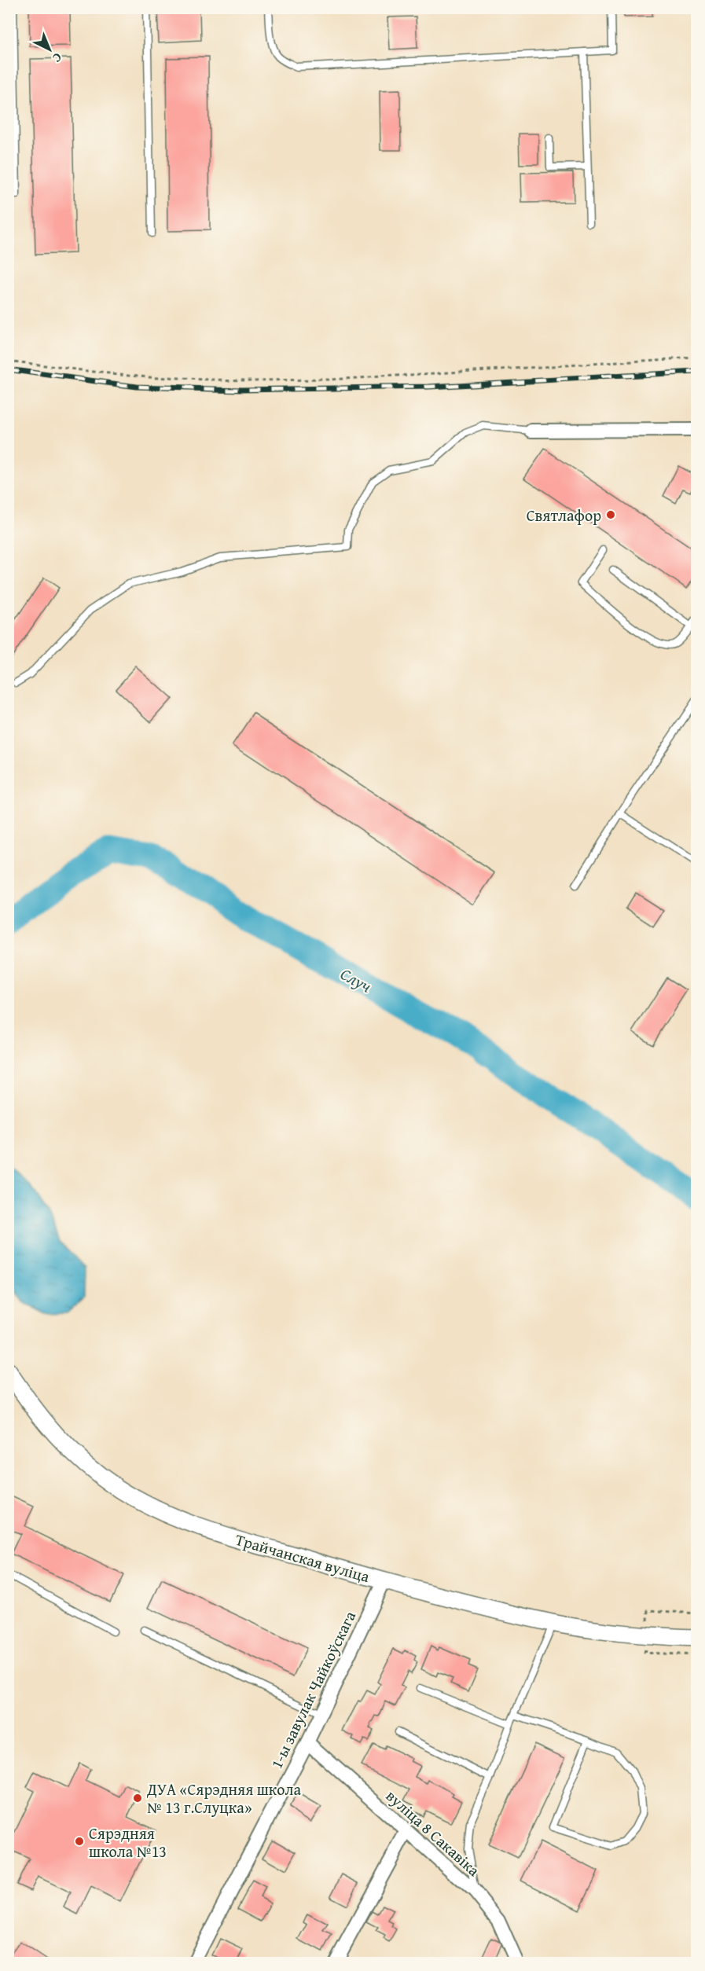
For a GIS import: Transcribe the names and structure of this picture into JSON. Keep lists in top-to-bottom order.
{
  "streets": {
    "street": ["Трайчанская вуліца", "1-ы завулак Чайкоўскага", "вуліца 8 Сакавіка"]
  },
  "crossings": [
    ["Трайчанская вуліца", "1-ы завулак Чайкоўскага"],
    ["1-ы завулак Чайкоўскага", "вуліца 8 Сакавіка"]
  ],
  "water": ["Случ"],
  "places": ["Святлафор", "ДУА «Сярэдняя школа № 13 г.Слуцка»", "Сярэдняя школа №13"],
  "north": "bottom right"
}
